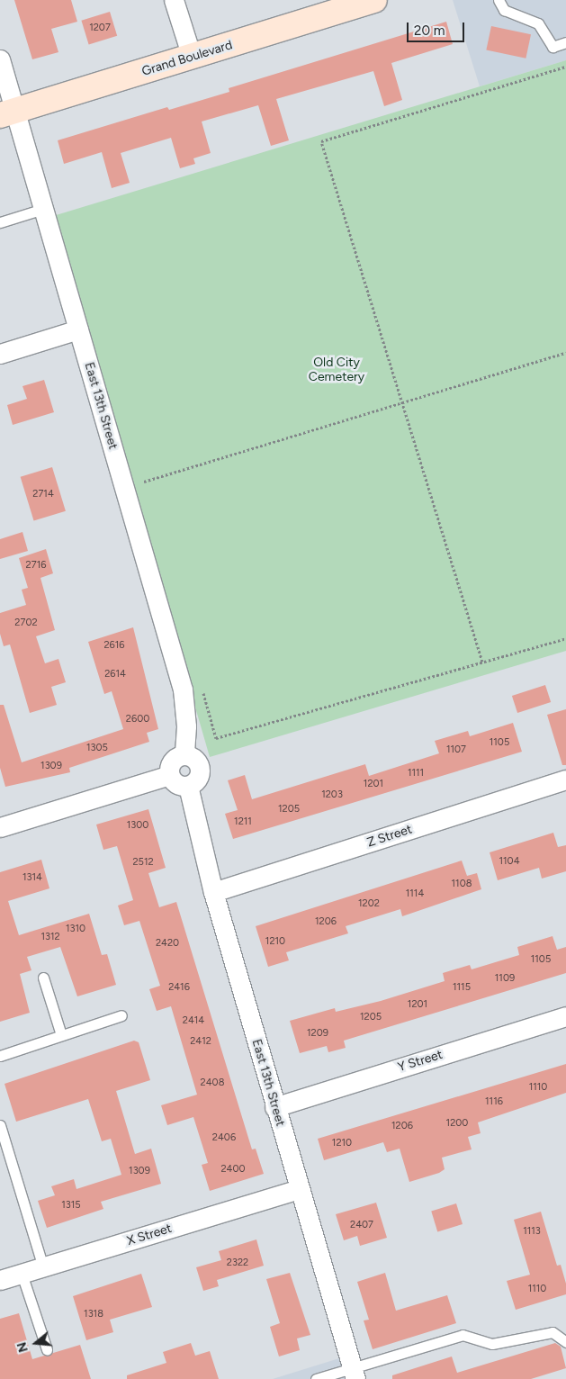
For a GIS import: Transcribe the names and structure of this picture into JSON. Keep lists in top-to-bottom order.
{
  "streets": {
    "main road": ["Grand Boulevard"],
    "street": [
      "East 13th Street",
      "Z Street",
      "Y Street",
      "X Street"
    ]
  },
  "crossings": [
    ["Grand Boulevard", "East 13th Street"],
    ["East 13th Street", "Z Street"],
    ["East 13th Street", "Y Street"],
    ["East 13th Street", "X Street"]
  ],
  "parks": ["Old City Cemetery"],
  "house_numbers": [
    "1207",
    "2714",
    "2716",
    "2702",
    "2616",
    "2614",
    "2600",
    "1105",
    "1305",
    "1107",
    "1309",
    "1111",
    "1201",
    "1203",
    "1205",
    "1211",
    "1300",
    "1104",
    "2512",
    "1314",
    "1108",
    "1114",
    "1202",
    "1206",
    "1310",
    "1312",
    "1210",
    "2420",
    "1105",
    "1109",
    "2416",
    "1115",
    "1201",
    "1205",
    "2414",
    "1209",
    "2412",
    "2408",
    "1110",
    "1116",
    "1200",
    "1206",
    "2406",
    "1210",
    "2400",
    "1309",
    "1315",
    "2407",
    "1113",
    "2322",
    "1110",
    "1318"
  ],
  "scale_bar": "20 m",
  "north": "left"
}
